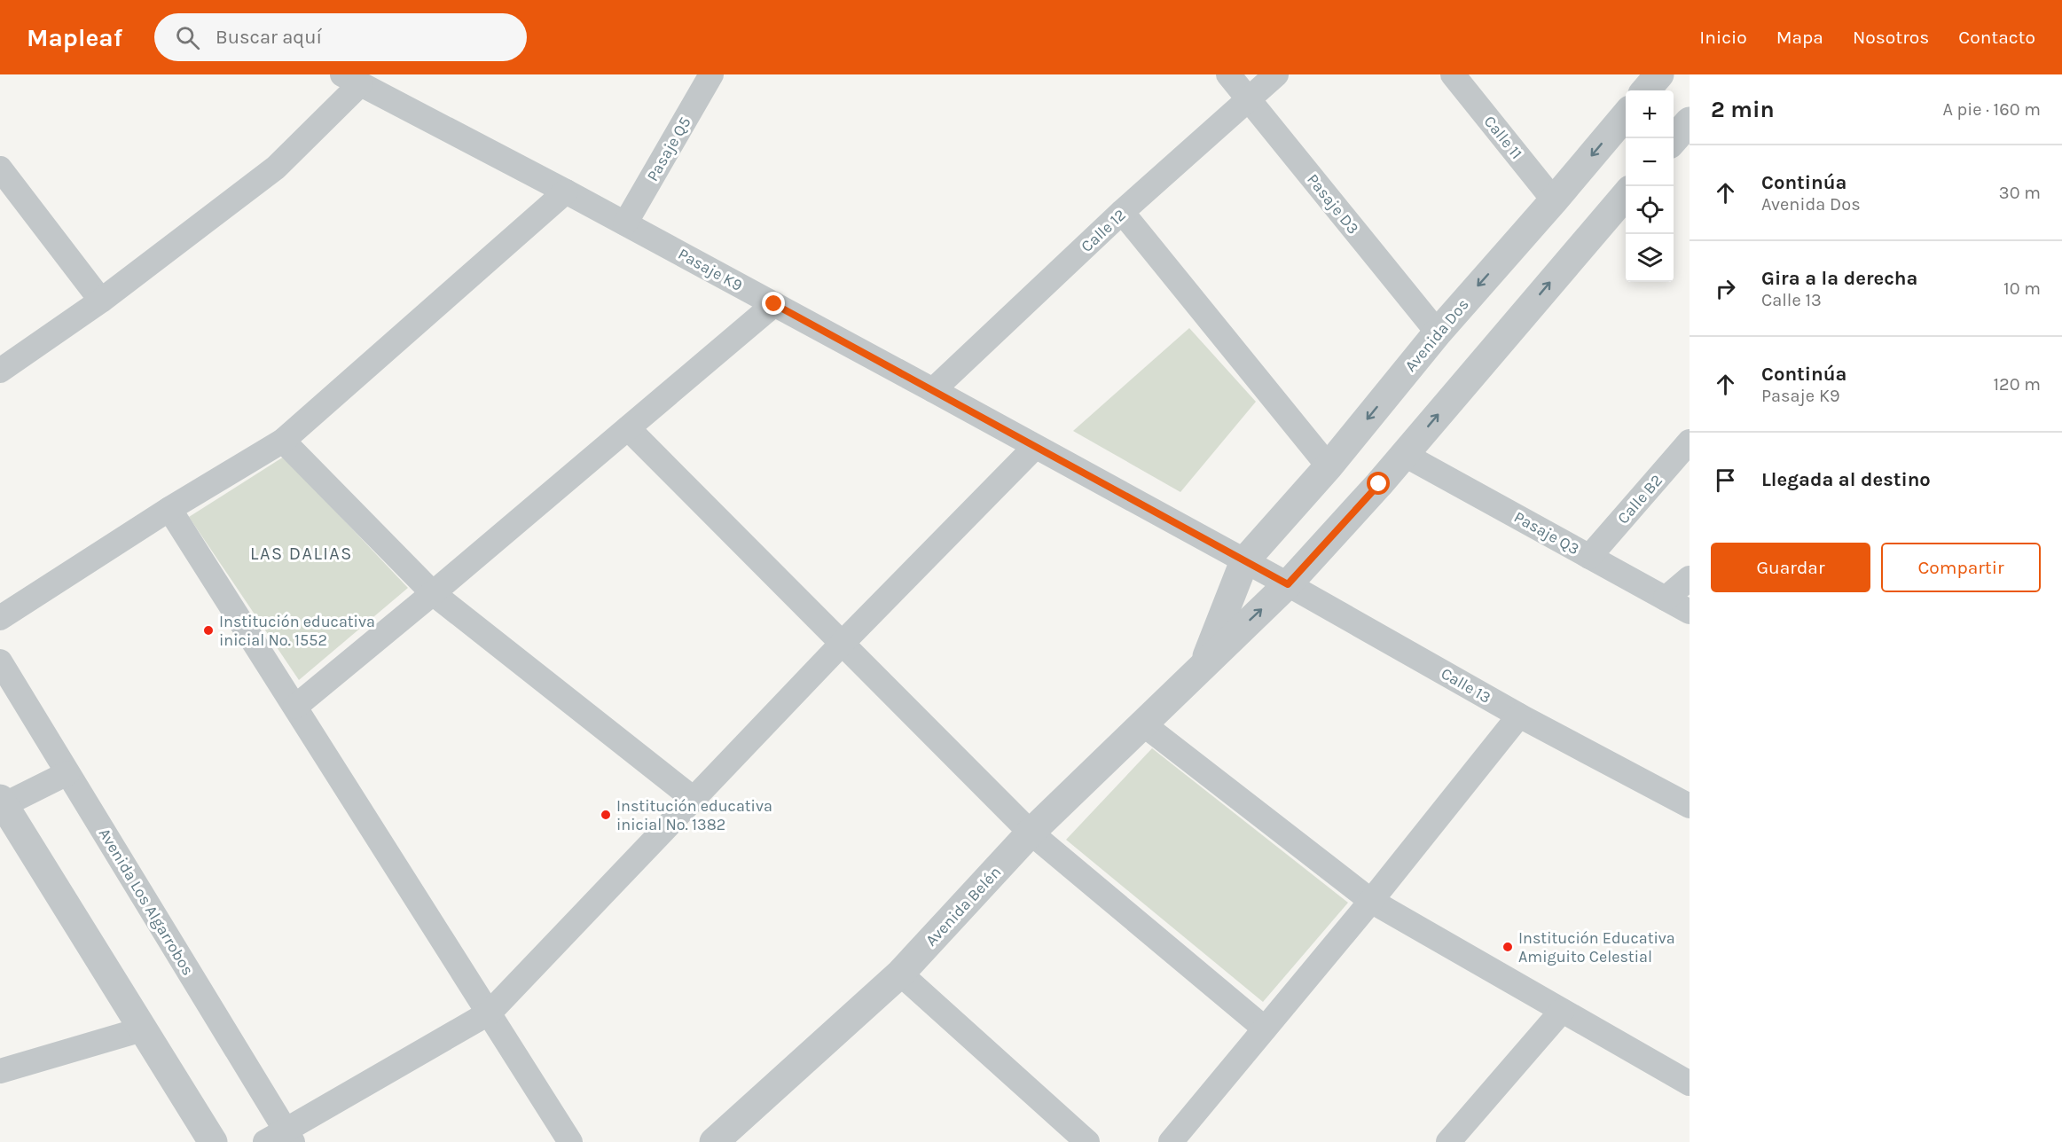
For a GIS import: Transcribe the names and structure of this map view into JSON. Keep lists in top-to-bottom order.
{
  "streets": {
    "street": [
      "Calle 11",
      "Pasaje Q5",
      "Pasaje D3",
      "Calle 12",
      "Pasaje K9",
      "Avenida Dos",
      "Calle B2",
      "Pasaje Q3",
      "Calle 13",
      "Avenida Los Algarrobos",
      "Avenida Belén"
    ]
  },
  "crossings": [
    ["Calle 11", "Avenida Dos"],
    ["Pasaje Q5", "Pasaje K9"],
    ["Pasaje D3", "Calle 12"],
    ["Pasaje D3", "Avenida Dos"],
    ["Calle 12", "Pasaje K9"],
    ["Pasaje K9", "Avenida Dos"],
    ["Pasaje K9", "Calle 13"],
    ["Pasaje K9", "Avenida Belén"],
    ["Avenida Dos", "Calle 13"],
    ["Avenida Dos", "Avenida Belén"],
    ["Calle B2", "Pasaje Q3"],
    ["Calle 13", "Avenida Belén"]
  ],
  "districts": ["LAS DALIAS"],
  "places": ["Institución educativa inicial No. 1552", "Institución educativa inicial No. 1382", "Institución Educativa Amiguito Celestial"],
  "page": {
    "header": "Mapleaf",
    "search": "Buscar aquí",
    "nav": [
      "Inicio",
      "Mapa",
      "Nosotros",
      "Contacto"
    ],
    "heading": ["2 min", "A pie · 160 m"],
    "map_buttons": ["+", "−"],
    "list": [
      ["Continúa", "Avenida Dos", "30 m"],
      ["Gira a la derecha", "Calle 13", "10 m"],
      ["Continúa", "Pasaje K9", "120 m"],
      "Llegada al destino"
    ],
    "buttons": ["Guardar", "Compartir"]
  }
}
